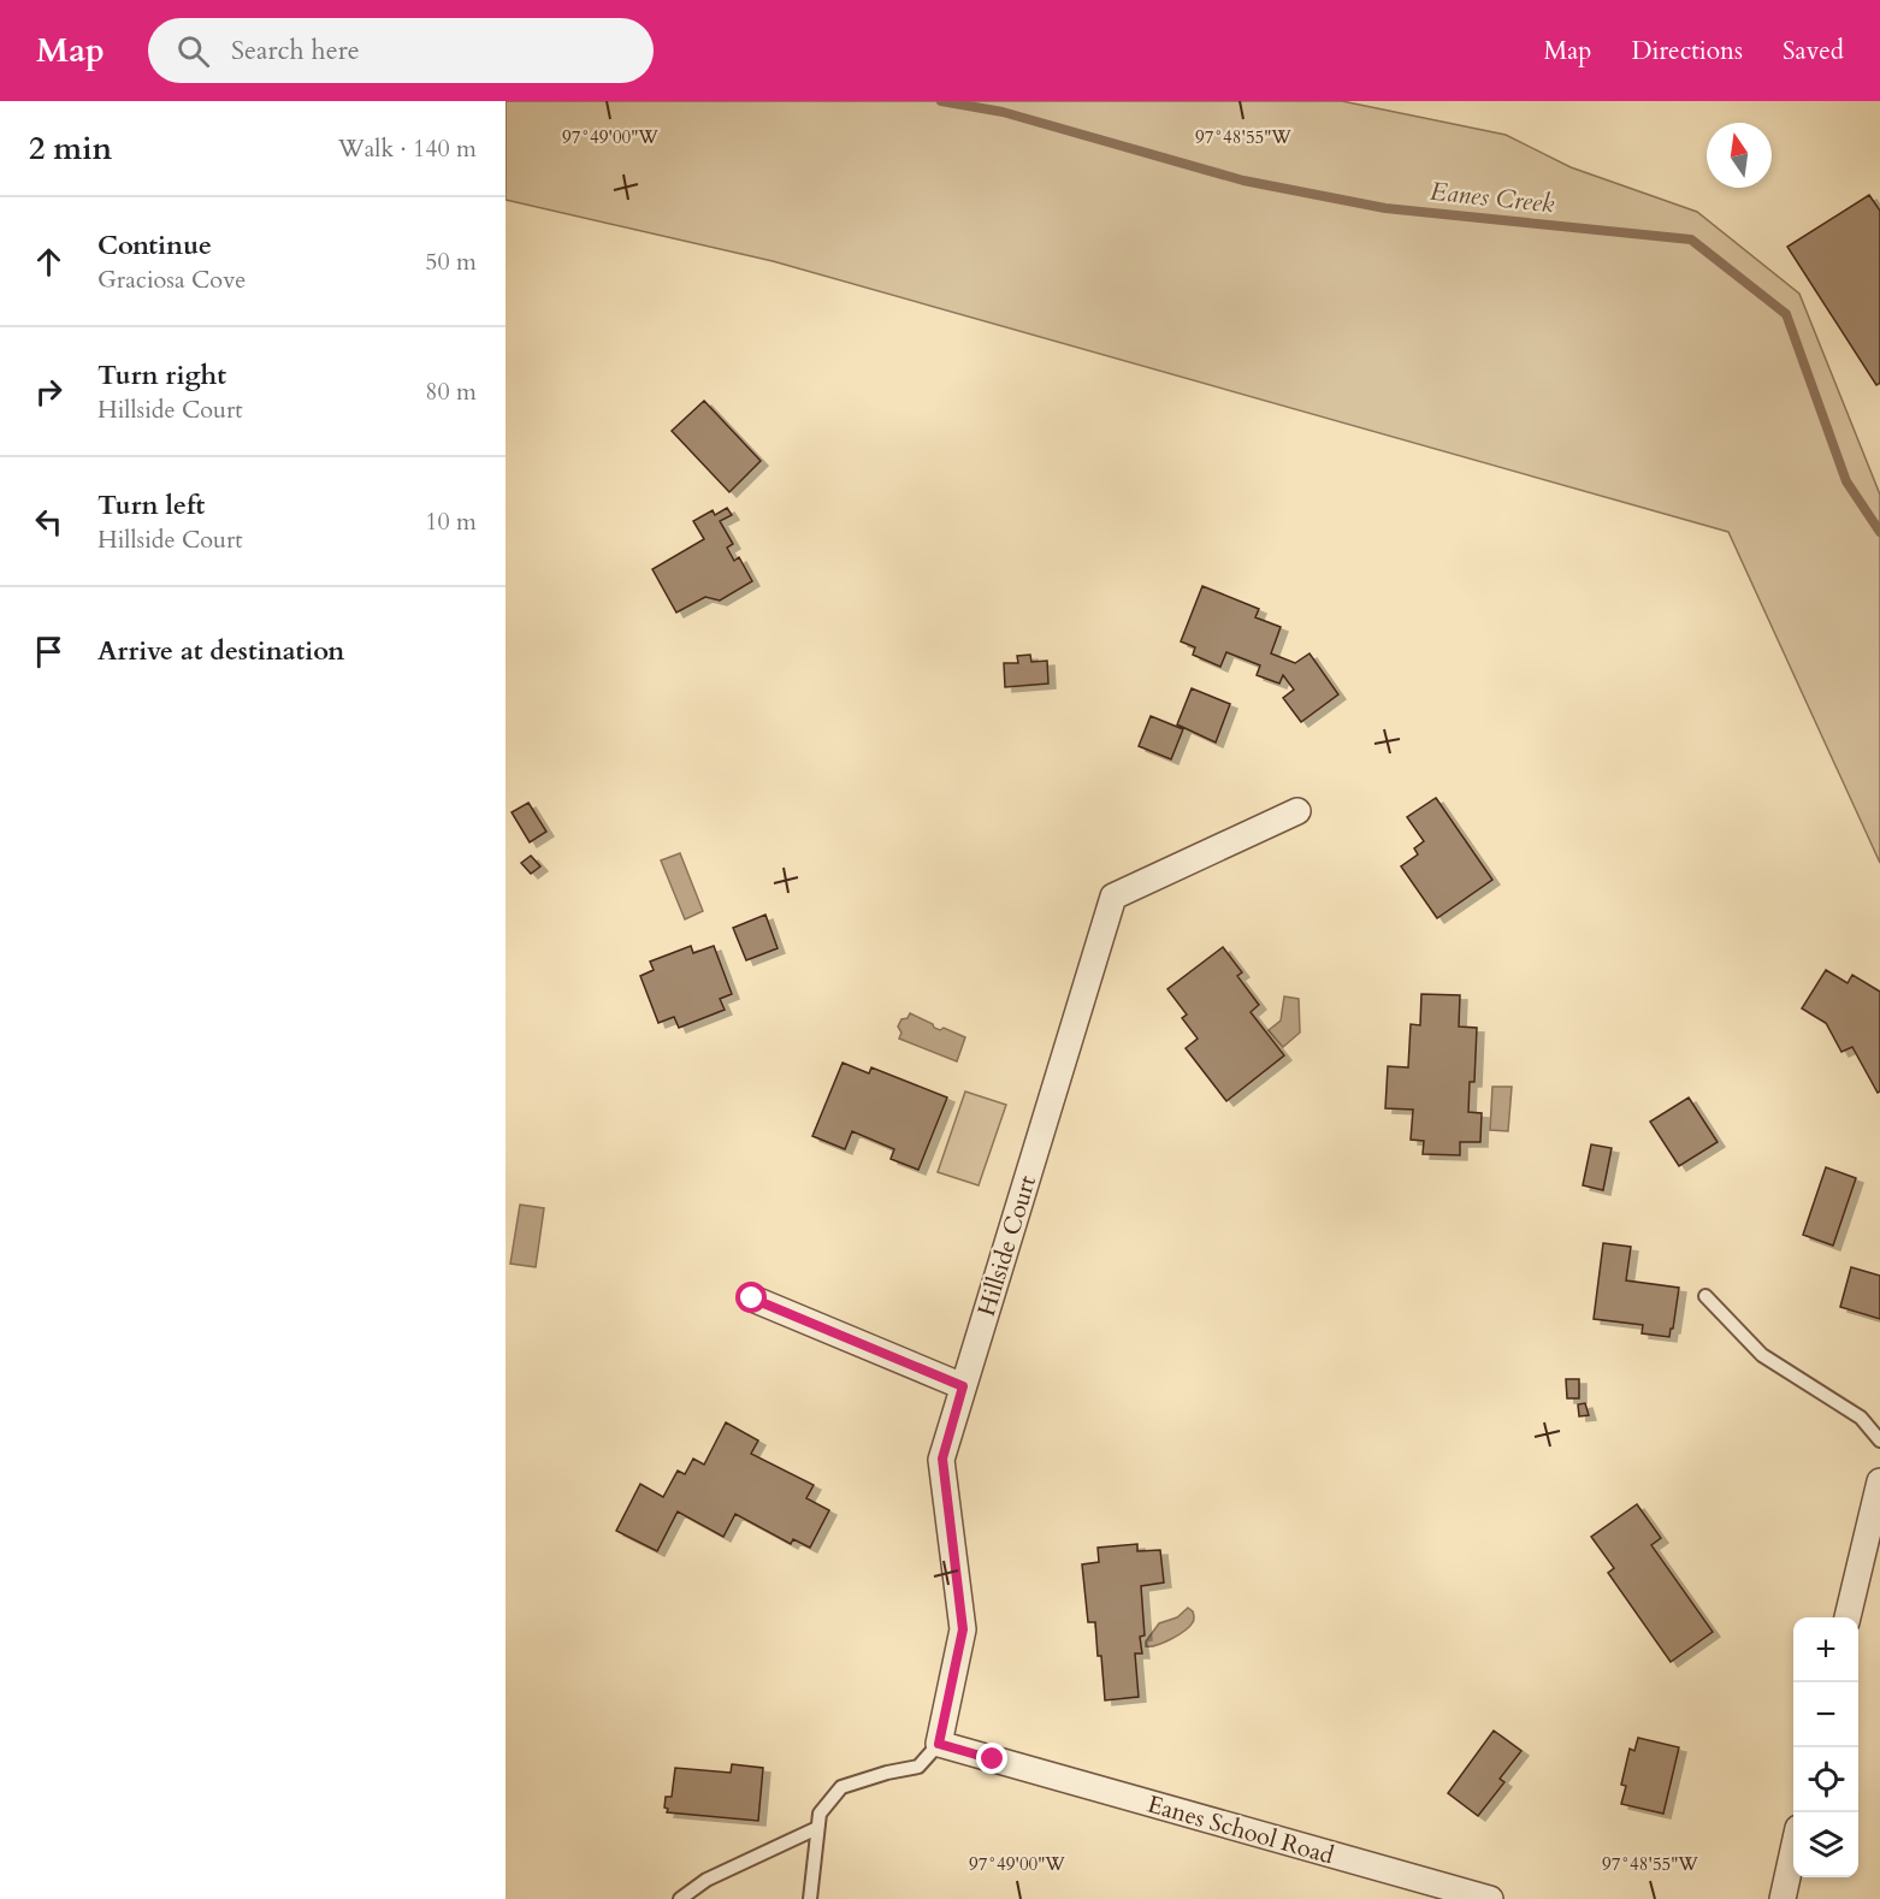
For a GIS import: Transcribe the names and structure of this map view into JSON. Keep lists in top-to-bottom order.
{
  "streets": {
    "street": ["Hillside Court", "Eanes School Road"]
  },
  "crossings": [
    ["Hillside Court", "Eanes School Road"]
  ],
  "water": ["Eanes Creek"],
  "north": "top",
  "page": {
    "header": "Map",
    "search": "Search here",
    "nav": ["Map", "Directions", "Saved"],
    "heading": ["2 min", "Walk · 140 m"],
    "list": [
      ["Continue", "Graciosa Cove", "50 m"],
      ["Turn right", "Hillside Court", "80 m"],
      ["Turn left", "Hillside Court", "10 m"],
      "Arrive at destination"
    ],
    "map_buttons": ["+", "−"]
  },
  "coordinates": ["97°49'00\"W", "97°48'55\"W"]
}
